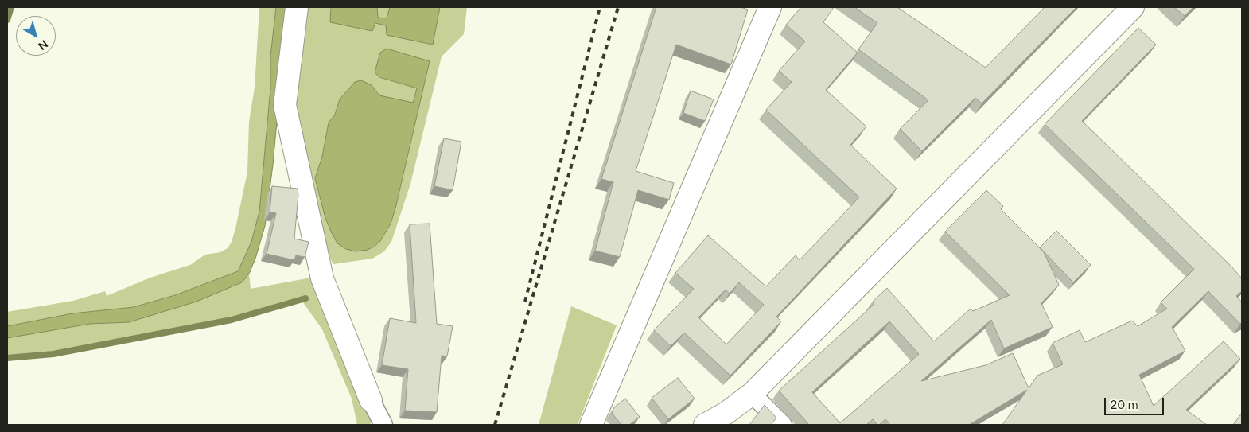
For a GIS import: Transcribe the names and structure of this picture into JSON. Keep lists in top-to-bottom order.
{
  "scale_bar": "20 m",
  "north": "bottom right"
}
